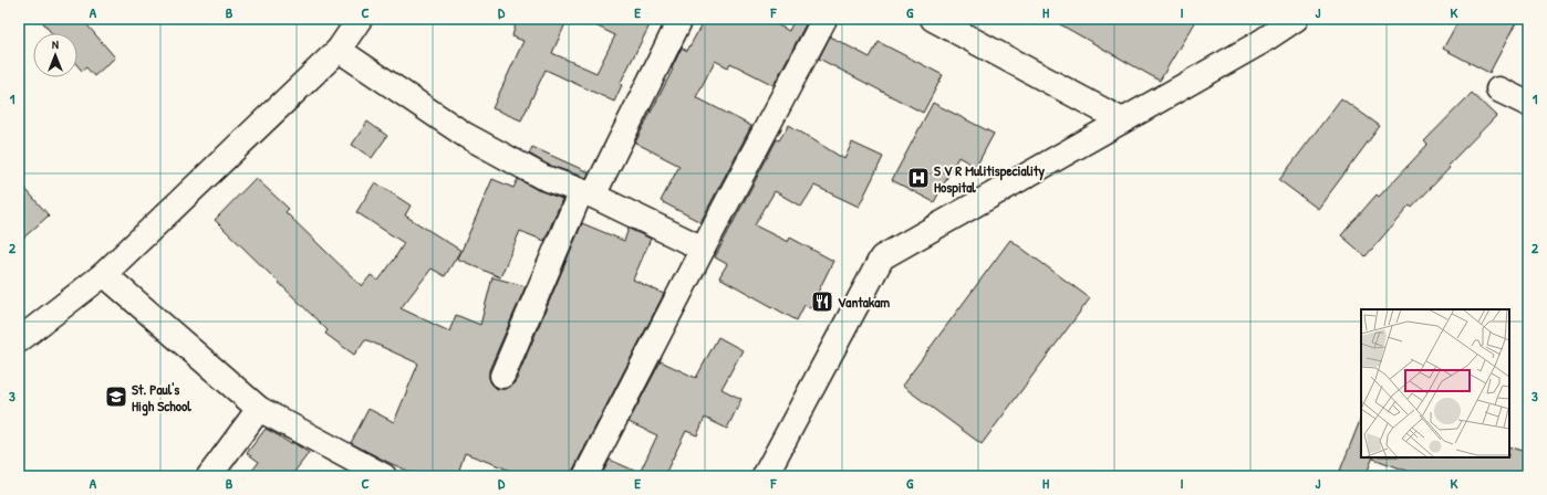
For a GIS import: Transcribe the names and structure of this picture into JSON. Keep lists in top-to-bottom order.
{
  "places": {
    "hospital": ["S V R Mulitispeciality Hospital"],
    "restaurant": ["Vantakam"],
    "school or university": ["St. Paul's High School"]
  },
  "north": "top",
  "grid": {
    "columns": [
      "A",
      "B",
      "C",
      "D",
      "E",
      "F",
      "G",
      "H",
      "I",
      "J",
      "K"
    ],
    "rows": ["1", "2", "3"]
  }
}
